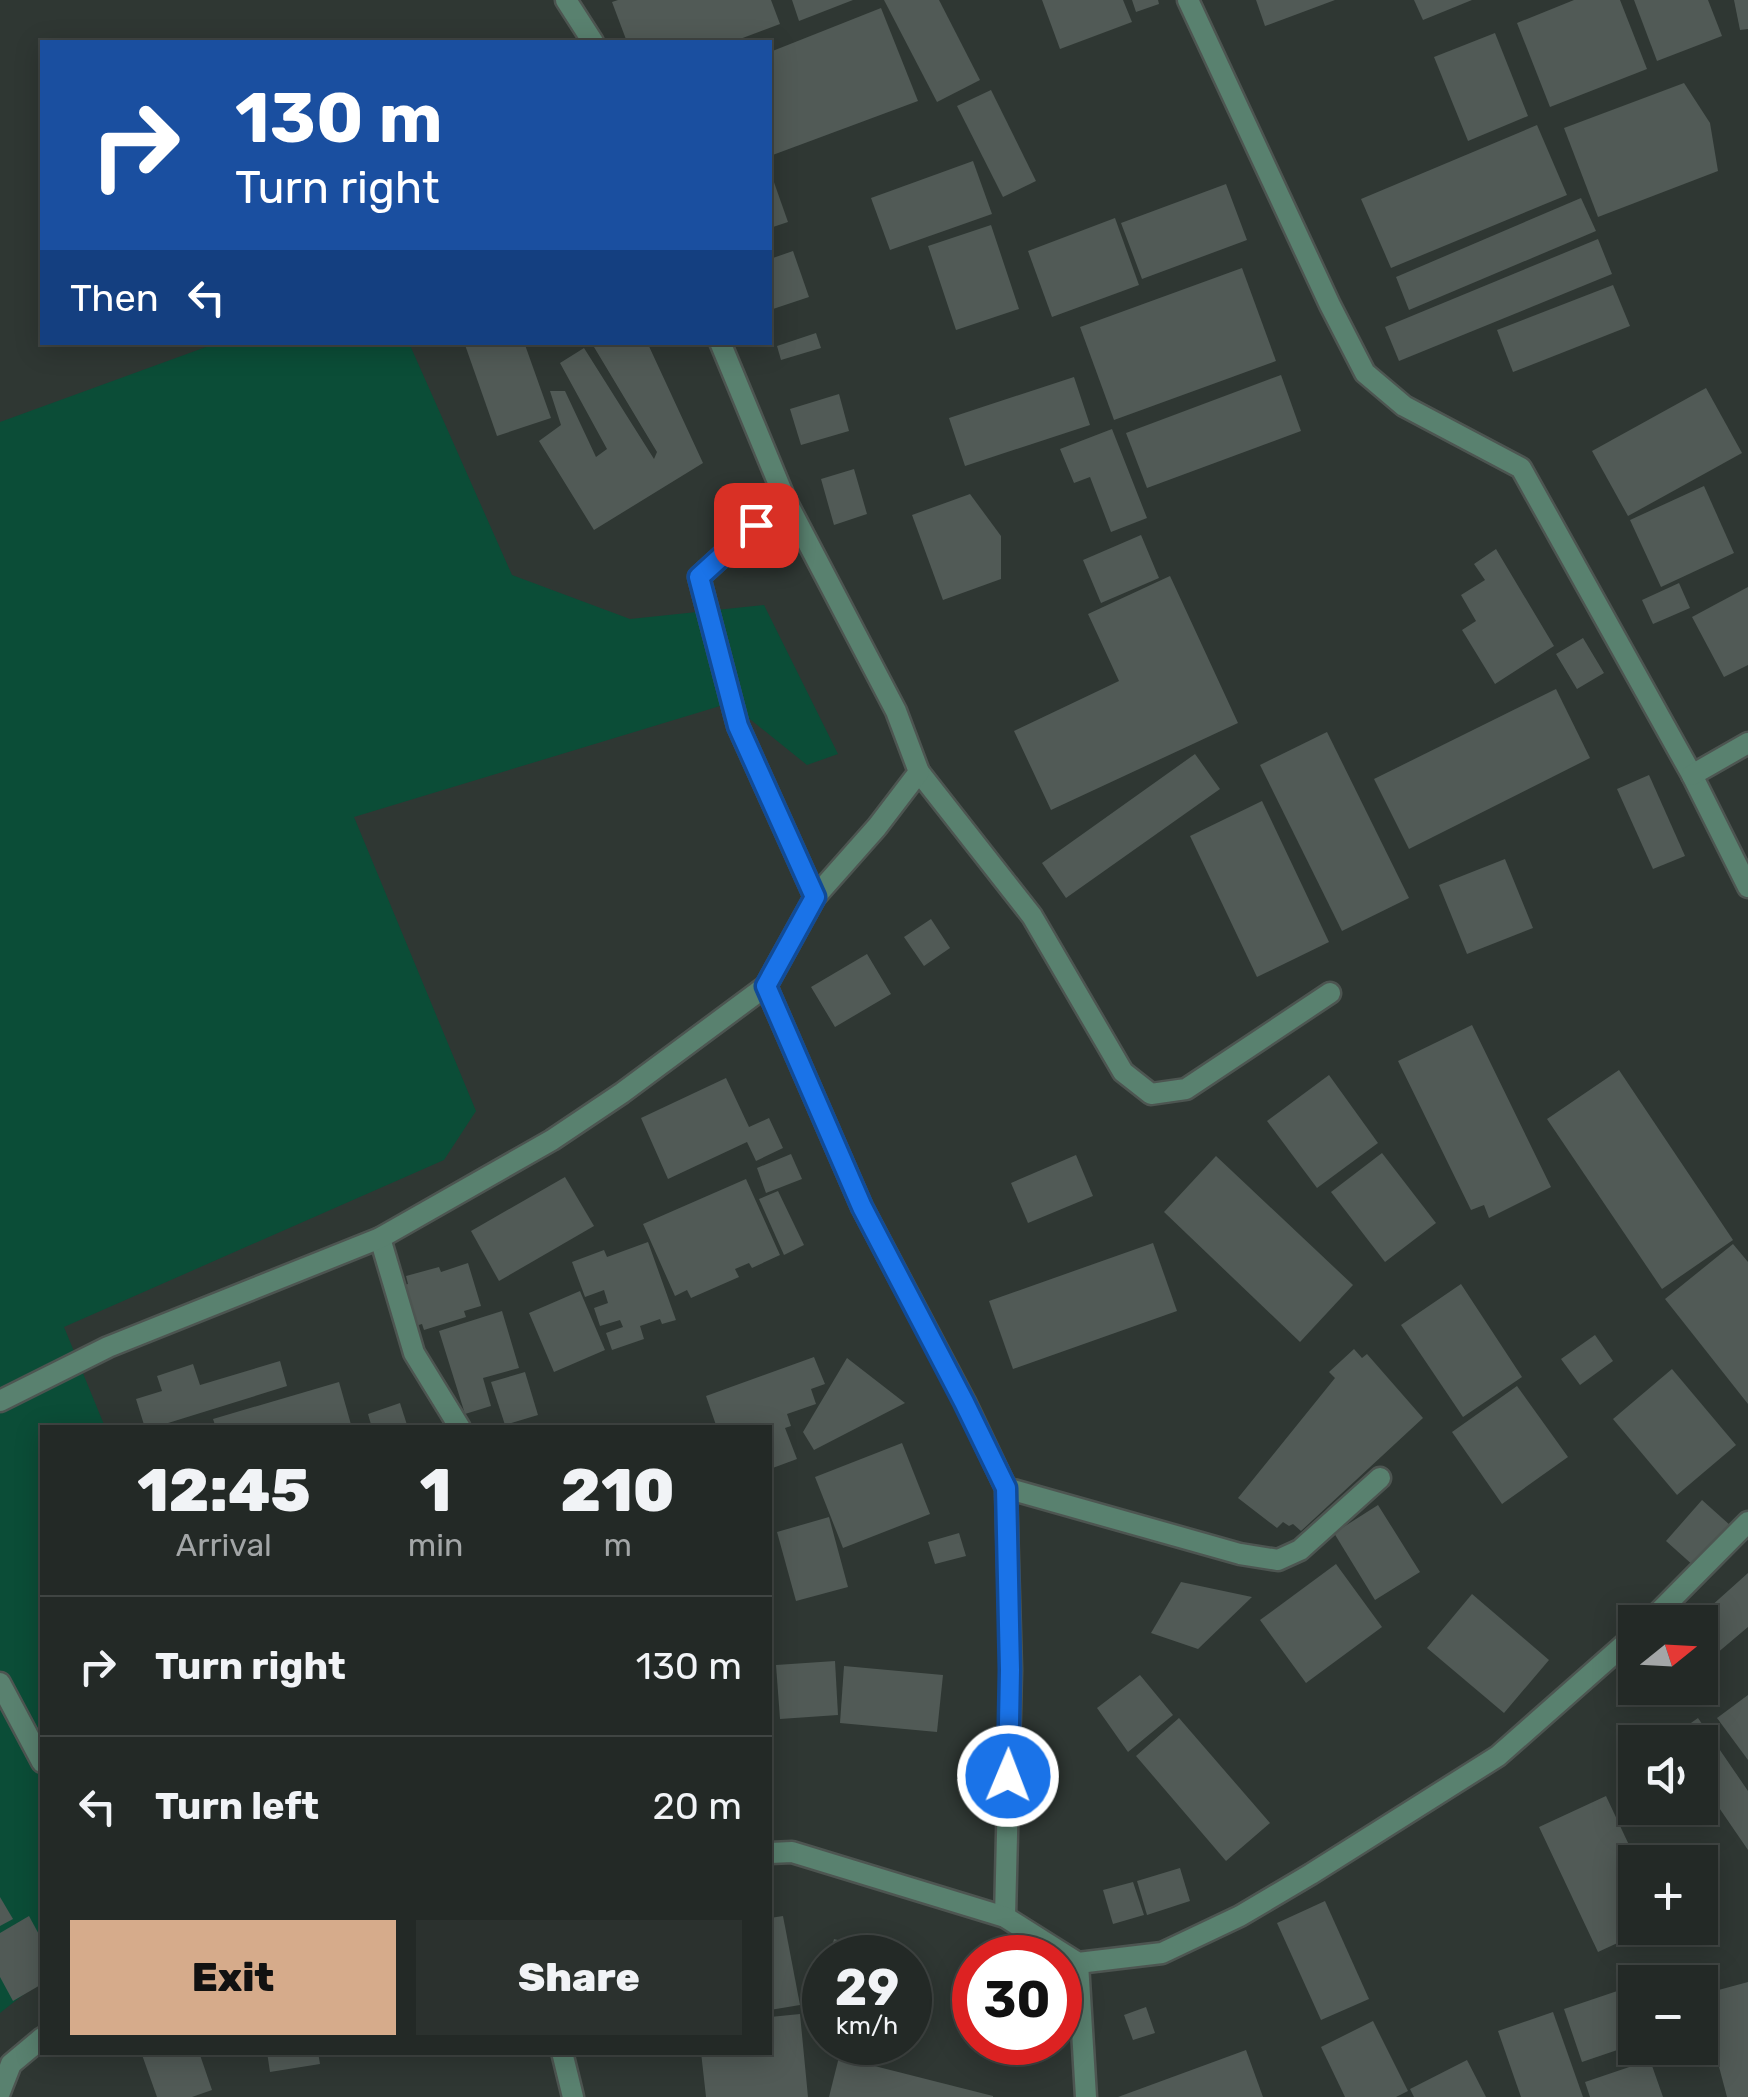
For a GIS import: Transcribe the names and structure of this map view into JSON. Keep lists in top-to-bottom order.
{
  "north": "right",
  "page": {
    "turn": ["130 m", "Turn right"],
    "then": "Then",
    "eta": [
      "12:45",
      "Arrival",
      "1",
      "min",
      "210",
      "m"
    ],
    "list": [
      {
        "name": "Turn right",
        "value": "130 m"
      },
      {
        "name": "Turn left",
        "value": "20 m"
      }
    ],
    "map_buttons": ["+", "−"],
    "buttons": ["Exit", "Share"],
    "speed": "29 km/h",
    "limit": "30"
  }
}
